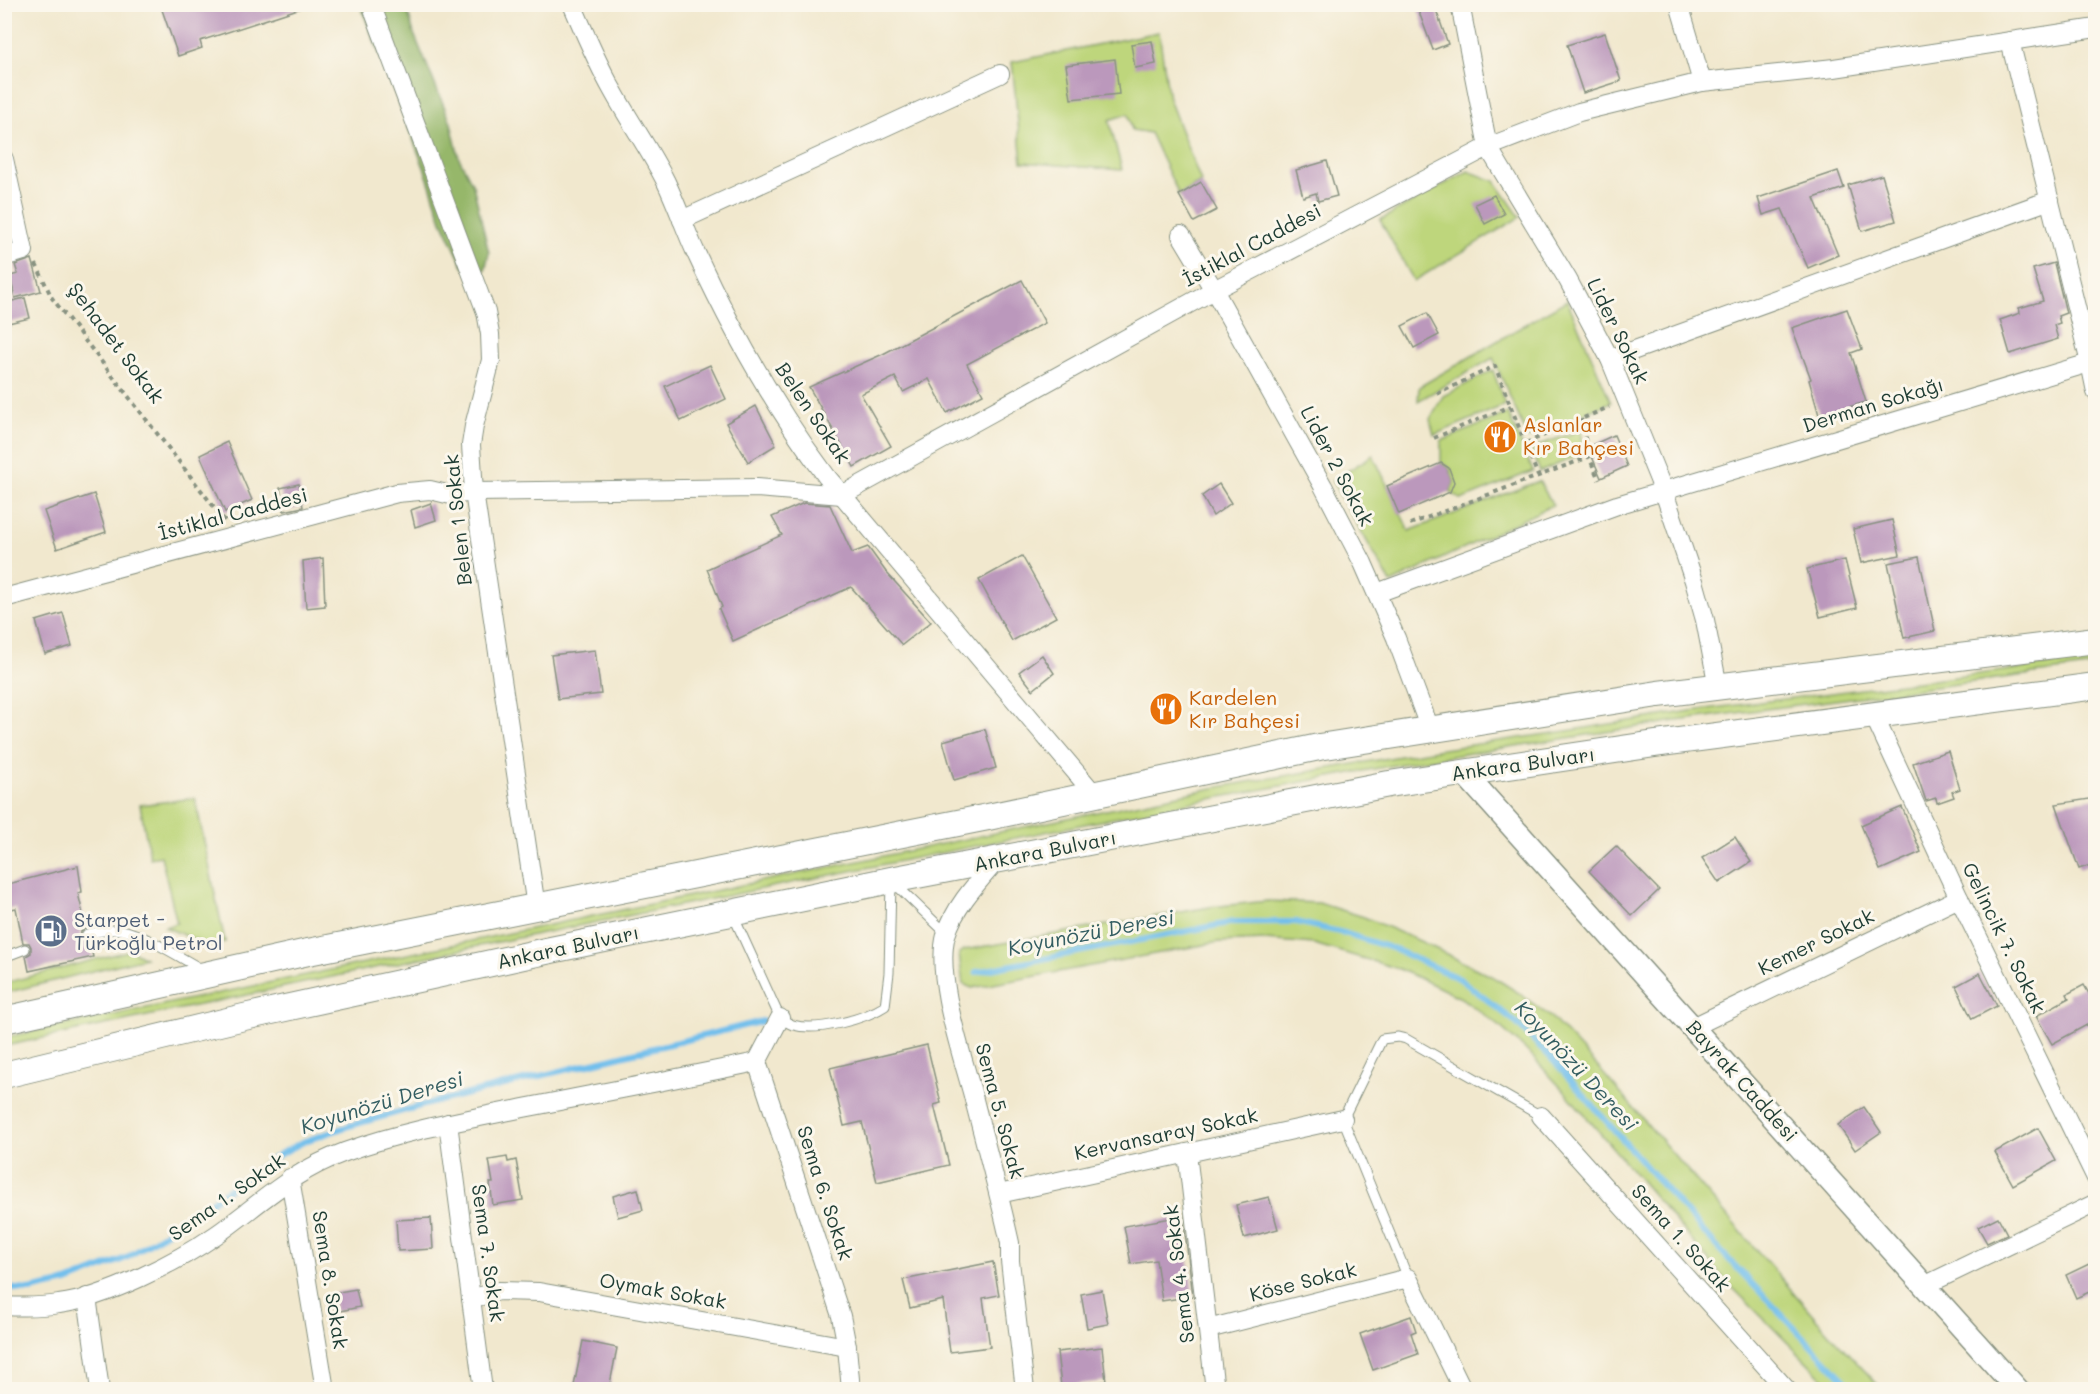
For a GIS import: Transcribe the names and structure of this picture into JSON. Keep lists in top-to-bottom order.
{
  "streets": {
    "main road": ["Ankara Bulvarı"],
    "street": [
      "İstiklal Caddesi",
      "Lider Sokak",
      "Derman Sokağı",
      "Belen Sokak",
      "Lider 2 Sokak",
      "Belen 1 Sokak",
      "Gelincik 7. Sokak",
      "Kemer Sokak",
      "Bayrak Caddesi",
      "Sema 5. Sokak",
      "Kervansaray Sokak",
      "Sema 6. Sokak",
      "Sema 1. Sokak",
      "Sema 7. Sokak",
      "Sema 4. Sokak",
      "Sema 8. Sokak",
      "Köse Sokak",
      "Oymak Sokak"
    ],
    "path": ["Şehadet Sokak"]
  },
  "crossings": [
    ["İstiklal Caddesi", "Lider Sokak"],
    ["İstiklal Caddesi", "Şehadet Sokak"],
    ["İstiklal Caddesi", "Belen Sokak"],
    ["İstiklal Caddesi", "Lider 2 Sokak"],
    ["İstiklal Caddesi", "Belen 1 Sokak"],
    ["Lider Sokak", "Derman Sokağı"],
    ["Derman Sokağı", "Lider 2 Sokak"],
    ["Ankara Bulvarı", "Gelincik 7. Sokak"],
    ["Ankara Bulvarı", "Bayrak Caddesi"],
    ["Ankara Bulvarı", "Sema 5. Sokak"],
    ["Gelincik 7. Sokak", "Kemer Sokak"],
    ["Kemer Sokak", "Bayrak Caddesi"],
    ["Sema 5. Sokak", "Kervansaray Sokak"],
    ["Kervansaray Sokak", "Sema 4. Sokak"],
    ["Sema 6. Sokak", "Sema 1. Sokak"],
    ["Sema 6. Sokak", "Oymak Sokak"],
    ["Sema 1. Sokak", "Sema 7. Sokak"],
    ["Sema 1. Sokak", "Sema 8. Sokak"],
    ["Sema 7. Sokak", "Oymak Sokak"],
    ["Sema 4. Sokak", "Köse Sokak"]
  ],
  "water": ["Koyunözü Deresi"],
  "places": {
    "restaurant": ["Aslanlar Kır Bahçesi", "Kardelen Kır Bahçesi"],
    "fuel station": ["Starpet - Türkoğlu Petrol"]
  }
}
